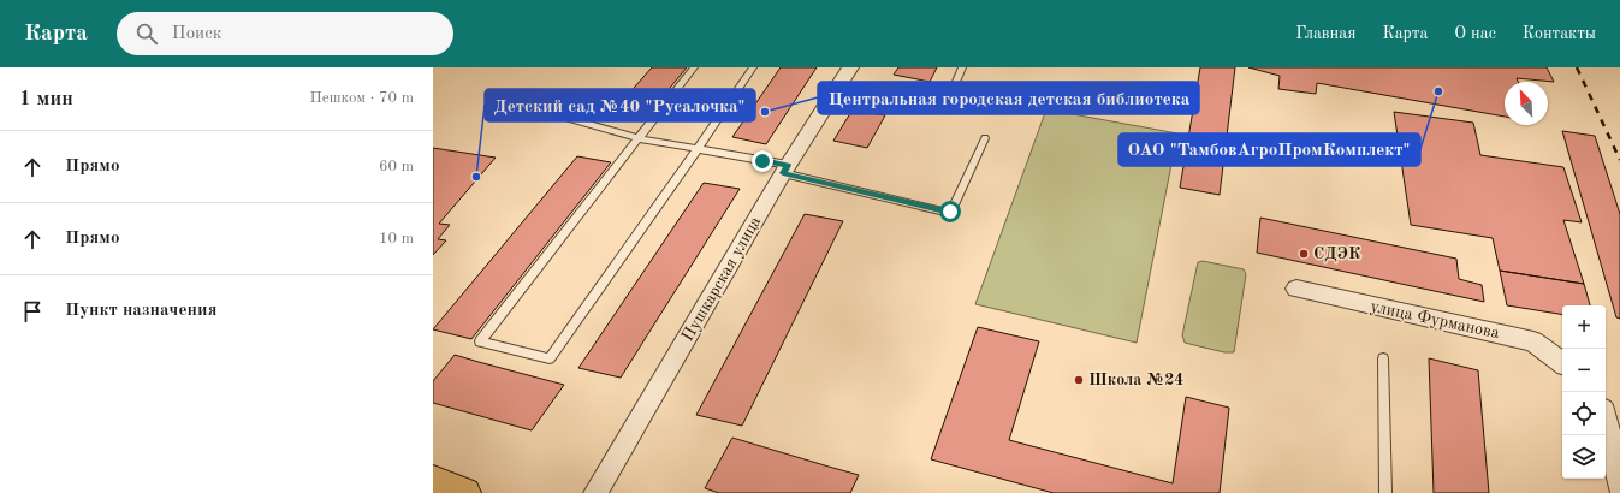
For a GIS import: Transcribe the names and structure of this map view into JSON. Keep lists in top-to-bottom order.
{
  "streets": {
    "street": ["Пушкарская улица", "улица Фурманова"]
  },
  "places": [
    "ОАО \"ТамбовАгроПромКомплект\"",
    "Центральная городская детская библиотека",
    "Детский сад №40 \"Русалочка\"",
    "СДЭК",
    "Школа №24"
  ],
  "north": "top left",
  "page": {
    "header": "Карта",
    "search": "Поиск",
    "nav": [
      "Главная",
      "Карта",
      "О нас",
      "Контакты"
    ],
    "heading": ["1 мин", "Пешком · 70 m"],
    "list": [
      ["Прямо", "60 m"],
      ["Прямо", "10 m"],
      "Пункт назначения"
    ],
    "map_buttons": ["+", "−"]
  }
}
